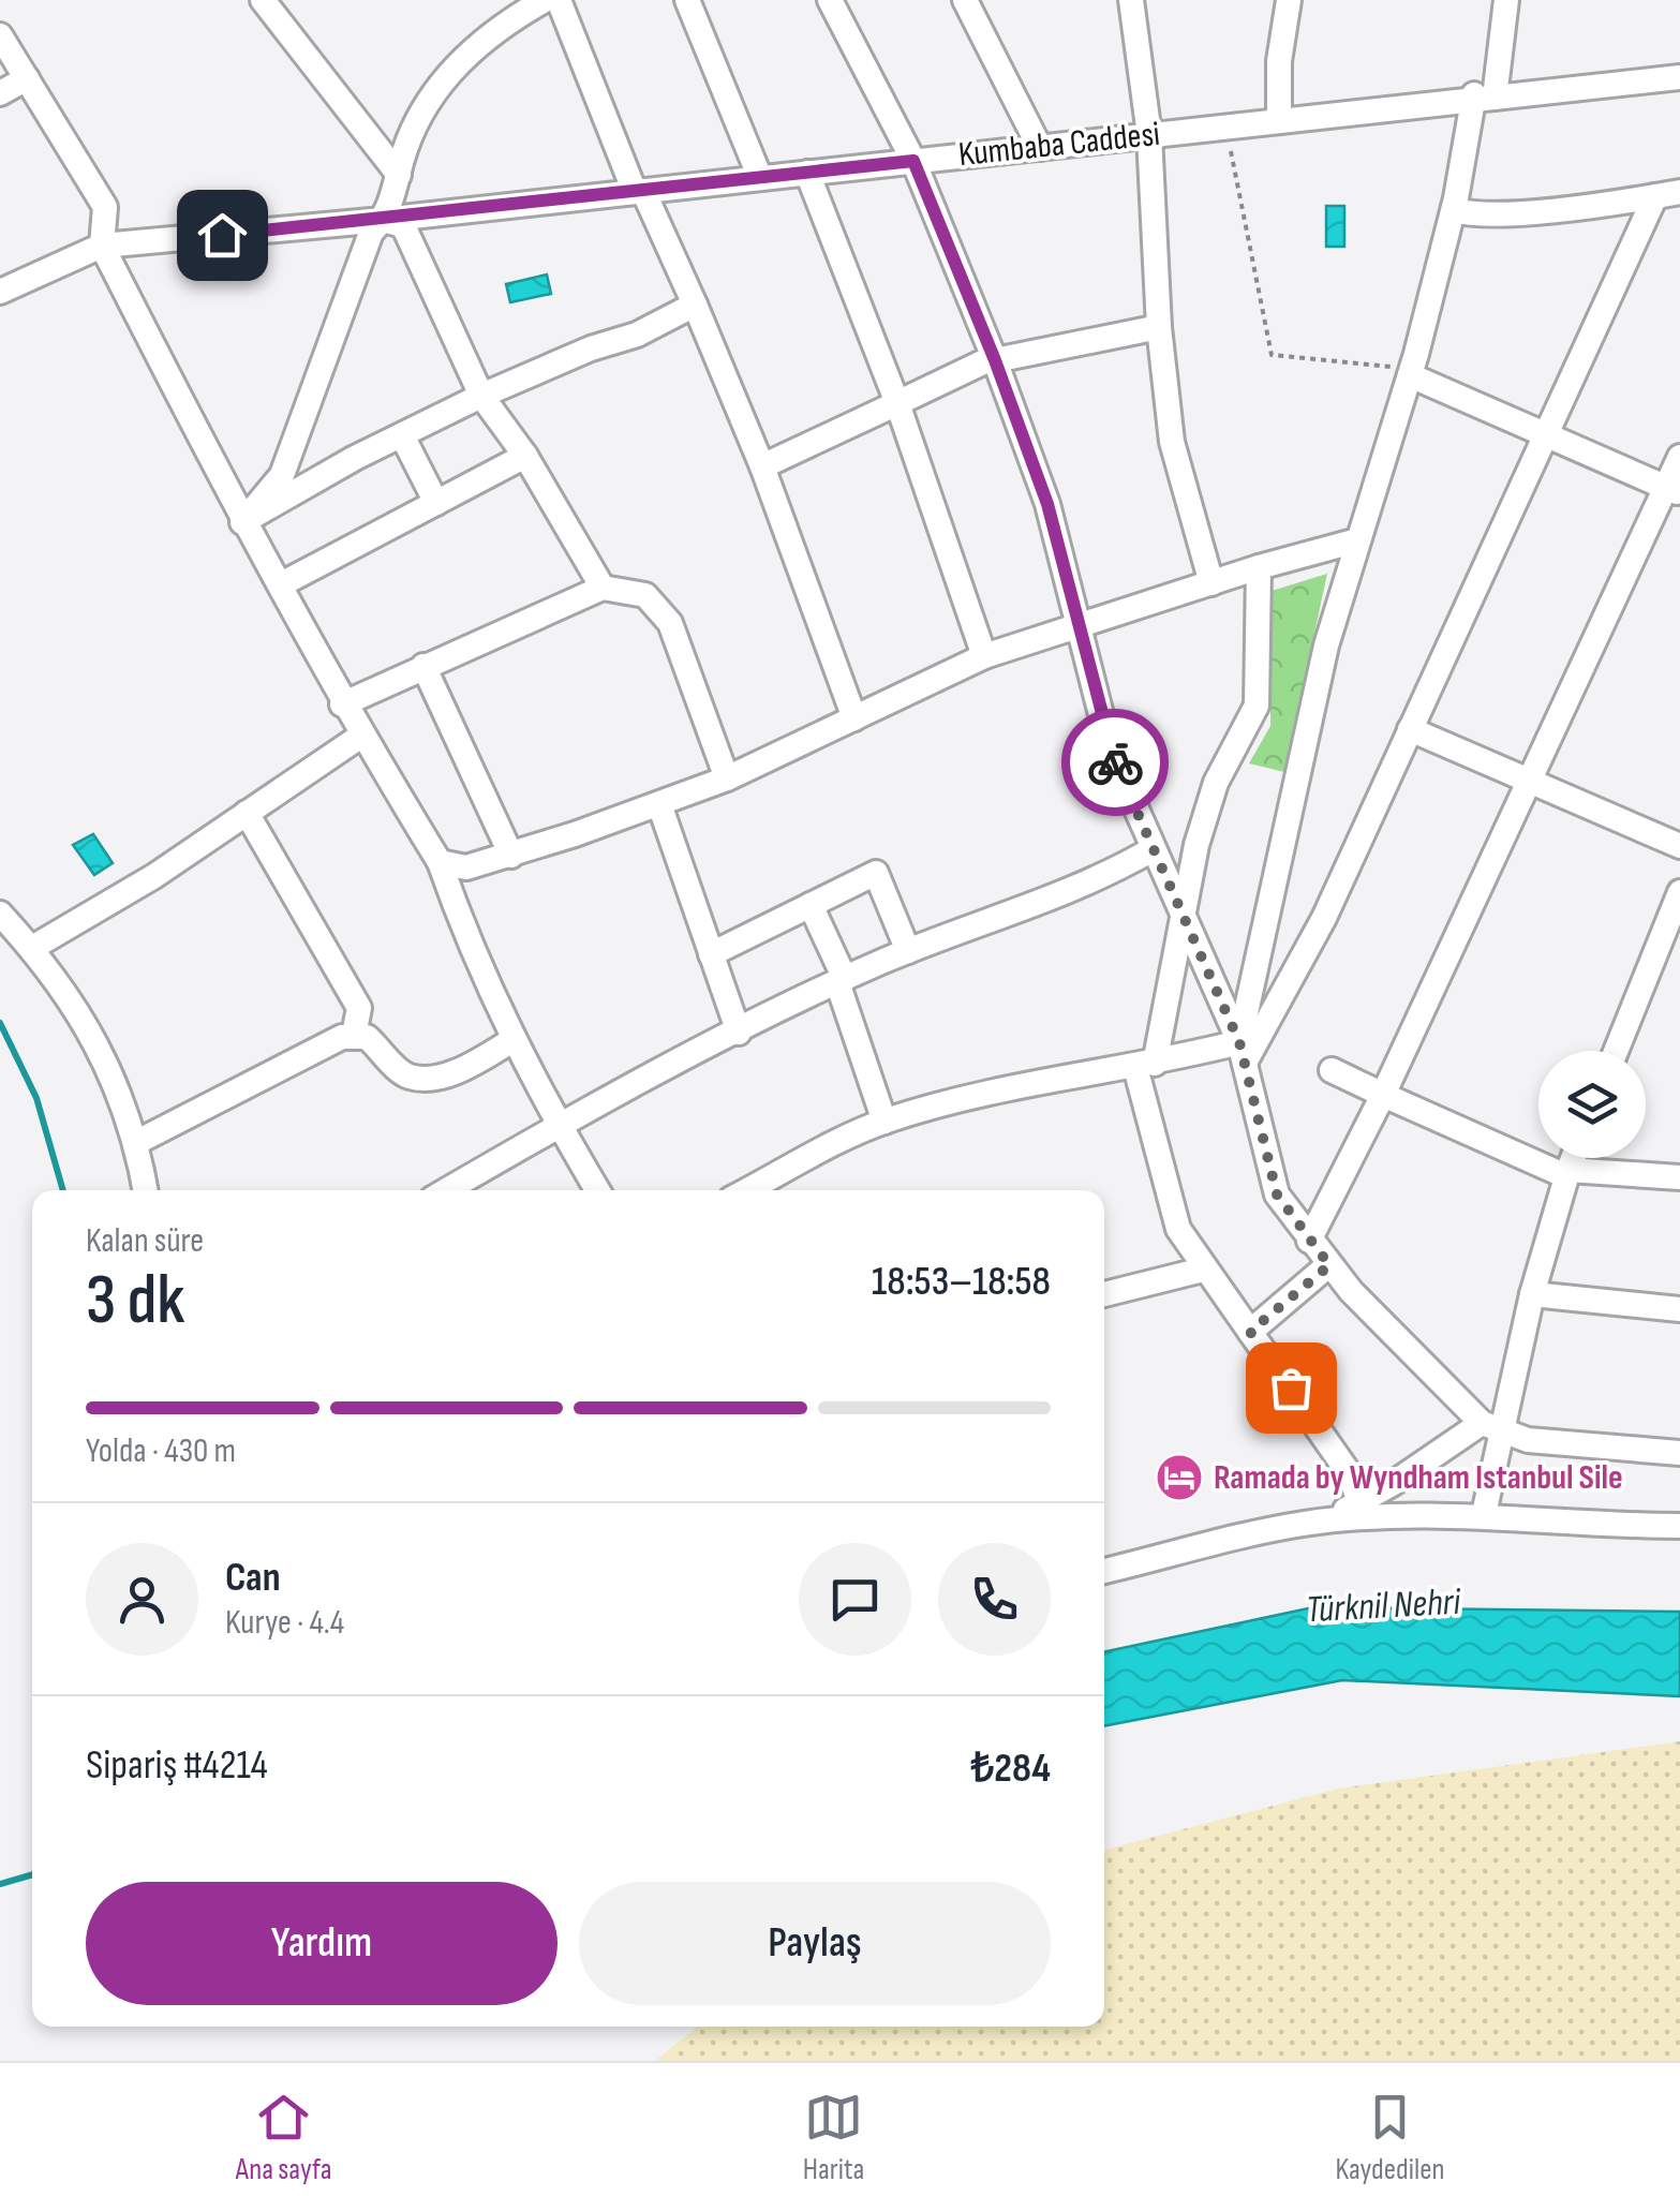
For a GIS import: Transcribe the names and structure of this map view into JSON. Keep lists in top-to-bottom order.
{
  "streets": {
    "street": ["Kumbaba Caddesi"]
  },
  "water": ["Türknil Nehri"],
  "places": {
    "hotel": ["Ramada by Wyndham Istanbul Sile"]
  },
  "page": {
    "heading": ["3 dk", "Kalan süre", "18:53–18:58"],
    "panel": [
      "Can",
      "Kurye · 4.4",
      "Sipariş #4214",
      "₺284"
    ],
    "bar": "Yolda · 430 m",
    "buttons": ["Yardım", "Paylaş"],
    "tabs": ["Ana sayfa", "Harita", "Kaydedilen"]
  }
}
